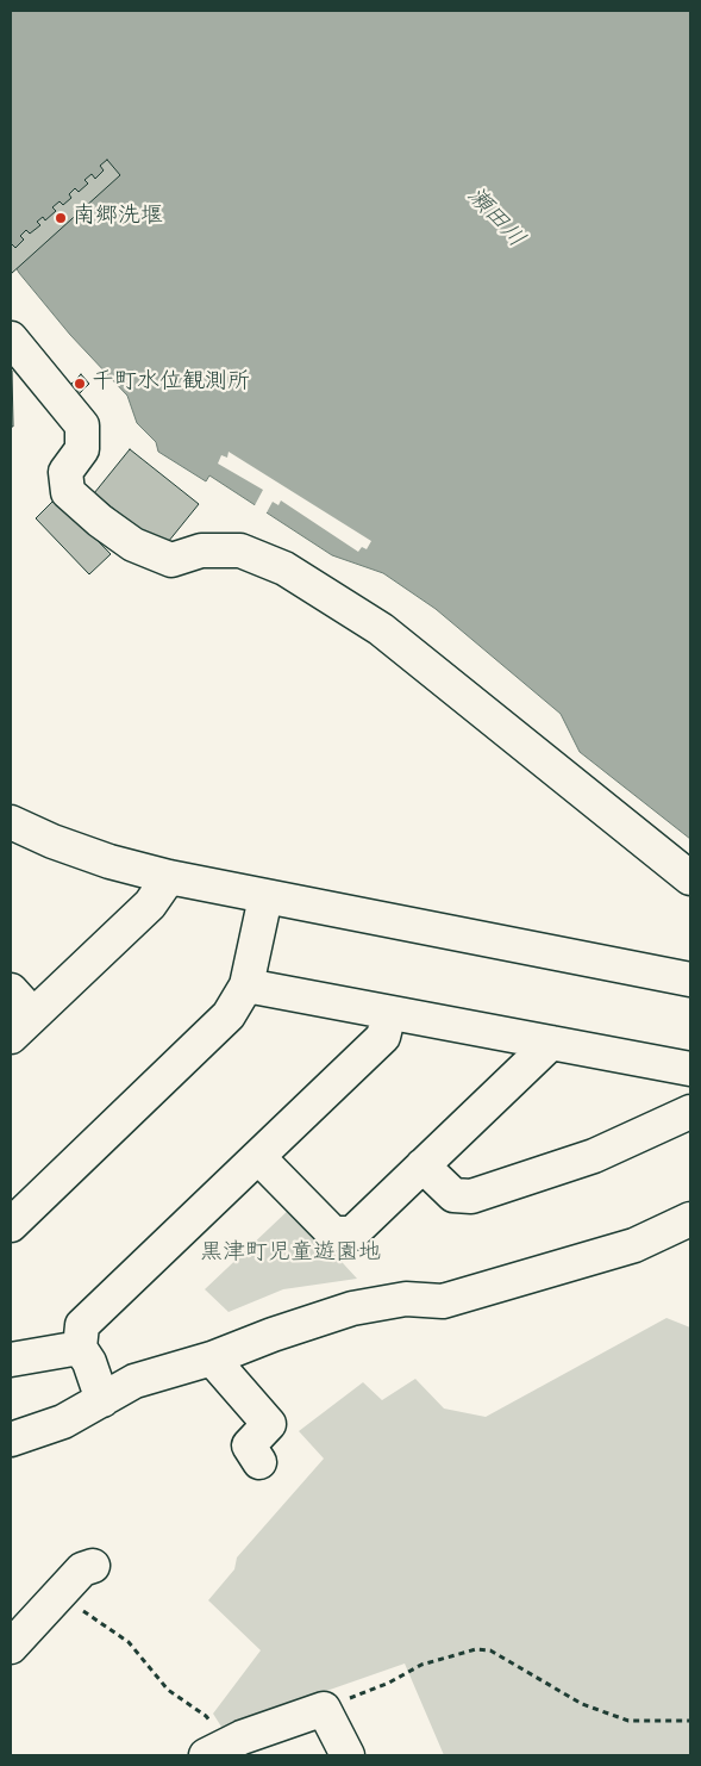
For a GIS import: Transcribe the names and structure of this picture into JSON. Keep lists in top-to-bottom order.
{
  "water": ["瀬田川"],
  "parks": ["黒津町児童遊園地"],
  "places": ["南郷洗堰", "千町水位観測所"]
}
